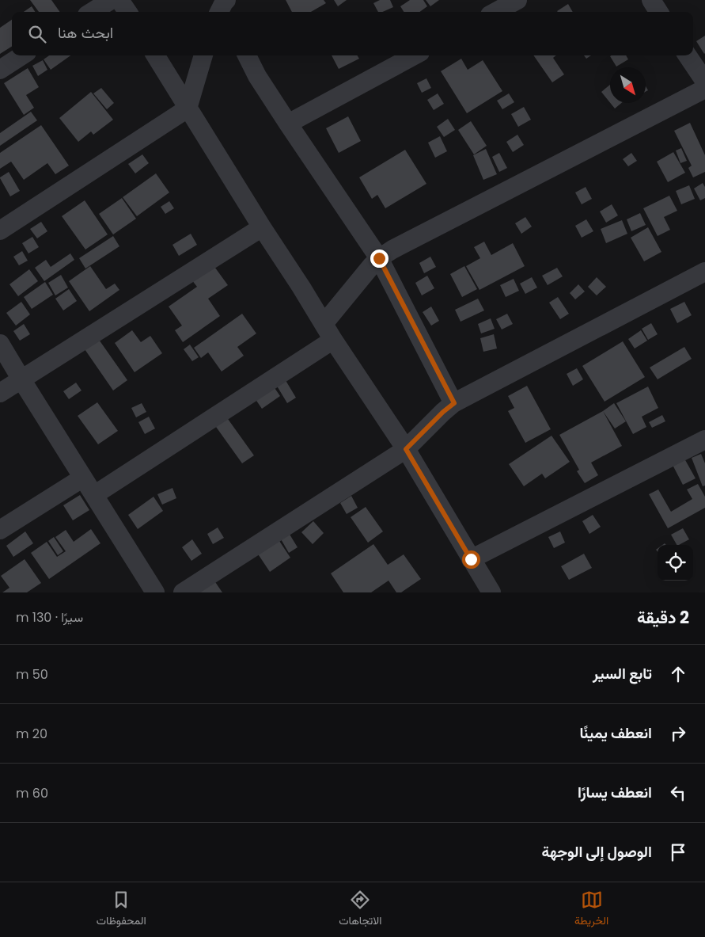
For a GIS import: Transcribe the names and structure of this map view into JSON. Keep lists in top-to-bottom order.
{
  "north": "bottom right",
  "page": {
    "search": "ابحث هنا",
    "heading": ["2 دقيقة", "سيرًا · 130 m"],
    "list": [
      ["تابع السير", "50 m"],
      ["انعطف يمينًا", "20 m"],
      ["انعطف يسارًا", "60 m"],
      "الوصول إلى الوجهة"
    ],
    "nav": ["الخريطة", "الاتجاهات", "المحفوظات"]
  }
}
